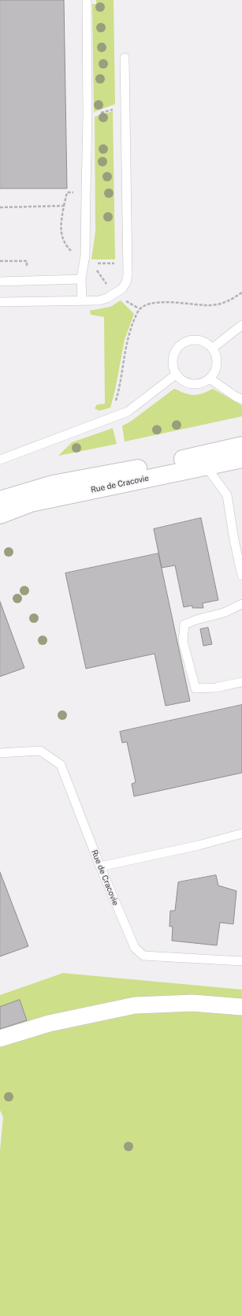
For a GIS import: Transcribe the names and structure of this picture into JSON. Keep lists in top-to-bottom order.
{
  "streets": {
    "main road": ["Rue de Cracovie"]
  }
}
